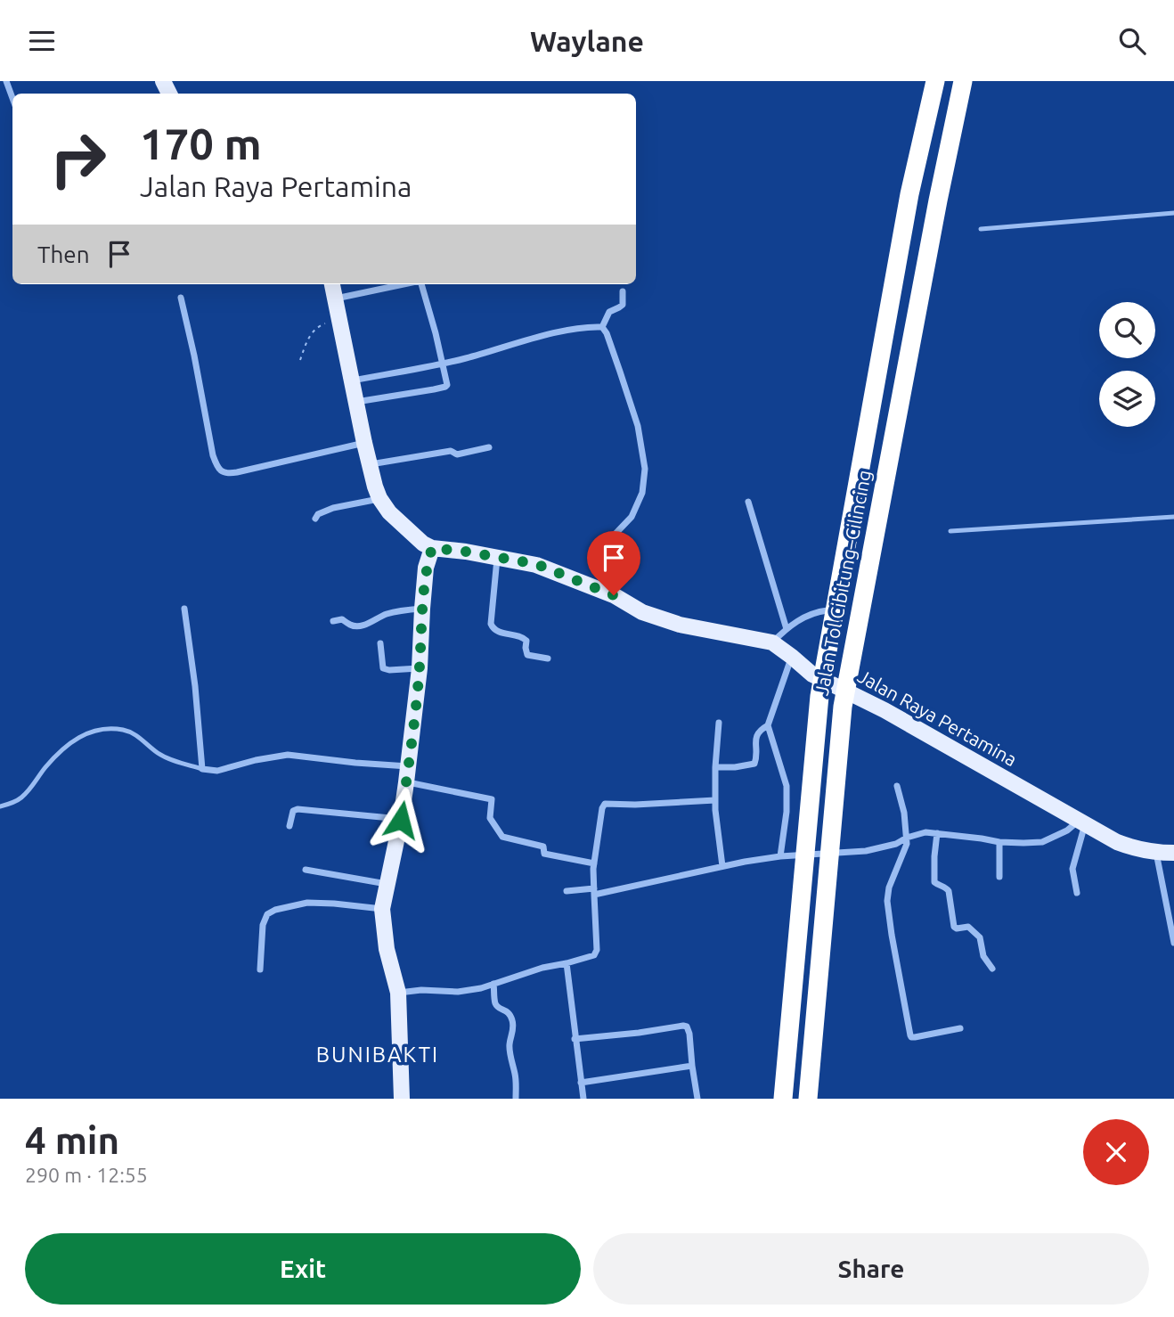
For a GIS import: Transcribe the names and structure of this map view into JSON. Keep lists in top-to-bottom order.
{
  "streets": {
    "highway": ["Jalan Tol Cibitung–Cilincing"],
    "main road": ["Jalan Raya Pertamina"]
  },
  "districts": ["BUNIBAKTI"],
  "page": {
    "header": "Waylane",
    "turn": ["170 m", "Jalan Raya Pertamina"],
    "then": "Then",
    "heading": ["4 min", "290 m · 12:55"],
    "buttons": ["Exit", "Share"]
  }
}
